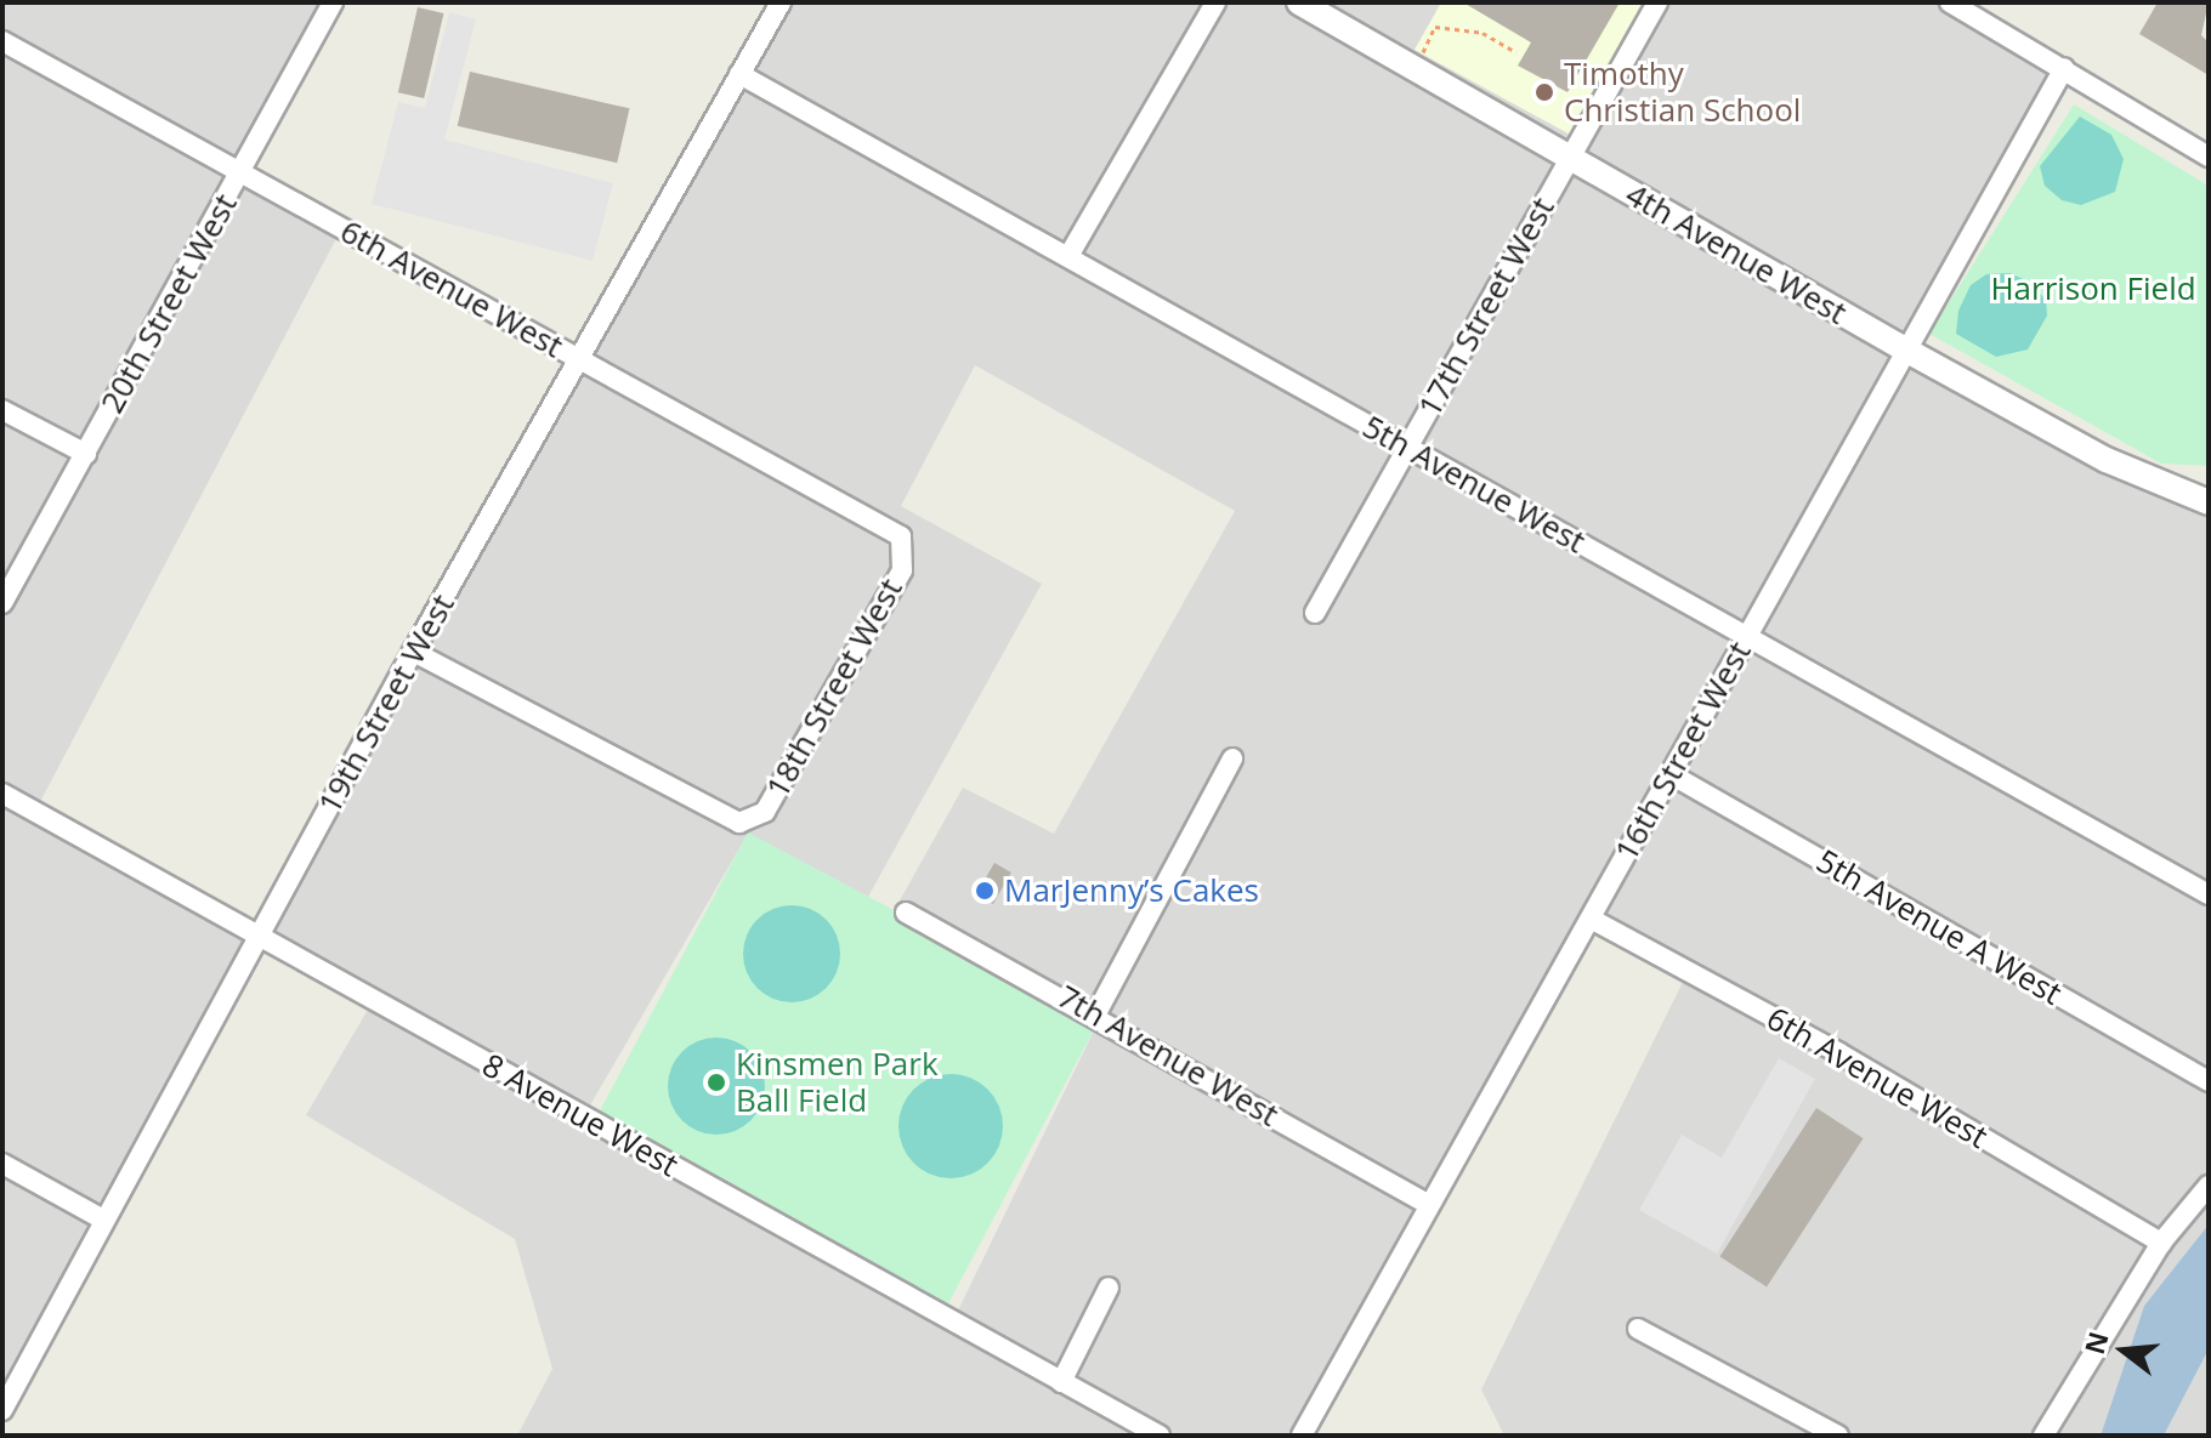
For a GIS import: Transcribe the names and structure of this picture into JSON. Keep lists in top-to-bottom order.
{
  "streets": {
    "street": [
      "4th Avenue West",
      "6th Avenue West",
      "20th Street West",
      "17th Street West",
      "5th Avenue West",
      "18th Street West",
      "19th Street West",
      "16th Street West",
      "5th Avenue A West",
      "7th Avenue West",
      "8 Avenue West"
    ]
  },
  "crossings": [
    ["4th Avenue West", "17th Street West"],
    ["4th Avenue West", "16th Street West"],
    ["6th Avenue West", "20th Street West"],
    ["6th Avenue West", "18th Street West"],
    ["6th Avenue West", "19th Street West"],
    ["6th Avenue West", "16th Street West"],
    ["17th Street West", "5th Avenue West"],
    ["5th Avenue West", "19th Street West"],
    ["5th Avenue West", "16th Street West"],
    ["18th Street West", "19th Street West"],
    ["19th Street West", "8 Avenue West"],
    ["16th Street West", "5th Avenue A West"],
    ["16th Street West", "7th Avenue West"]
  ],
  "parks": ["Harrison Field"],
  "places": ["Timothy Christian School", "MarJenny’s Cakes", "Kinsmen Park Ball Field"],
  "north": "left"
}
